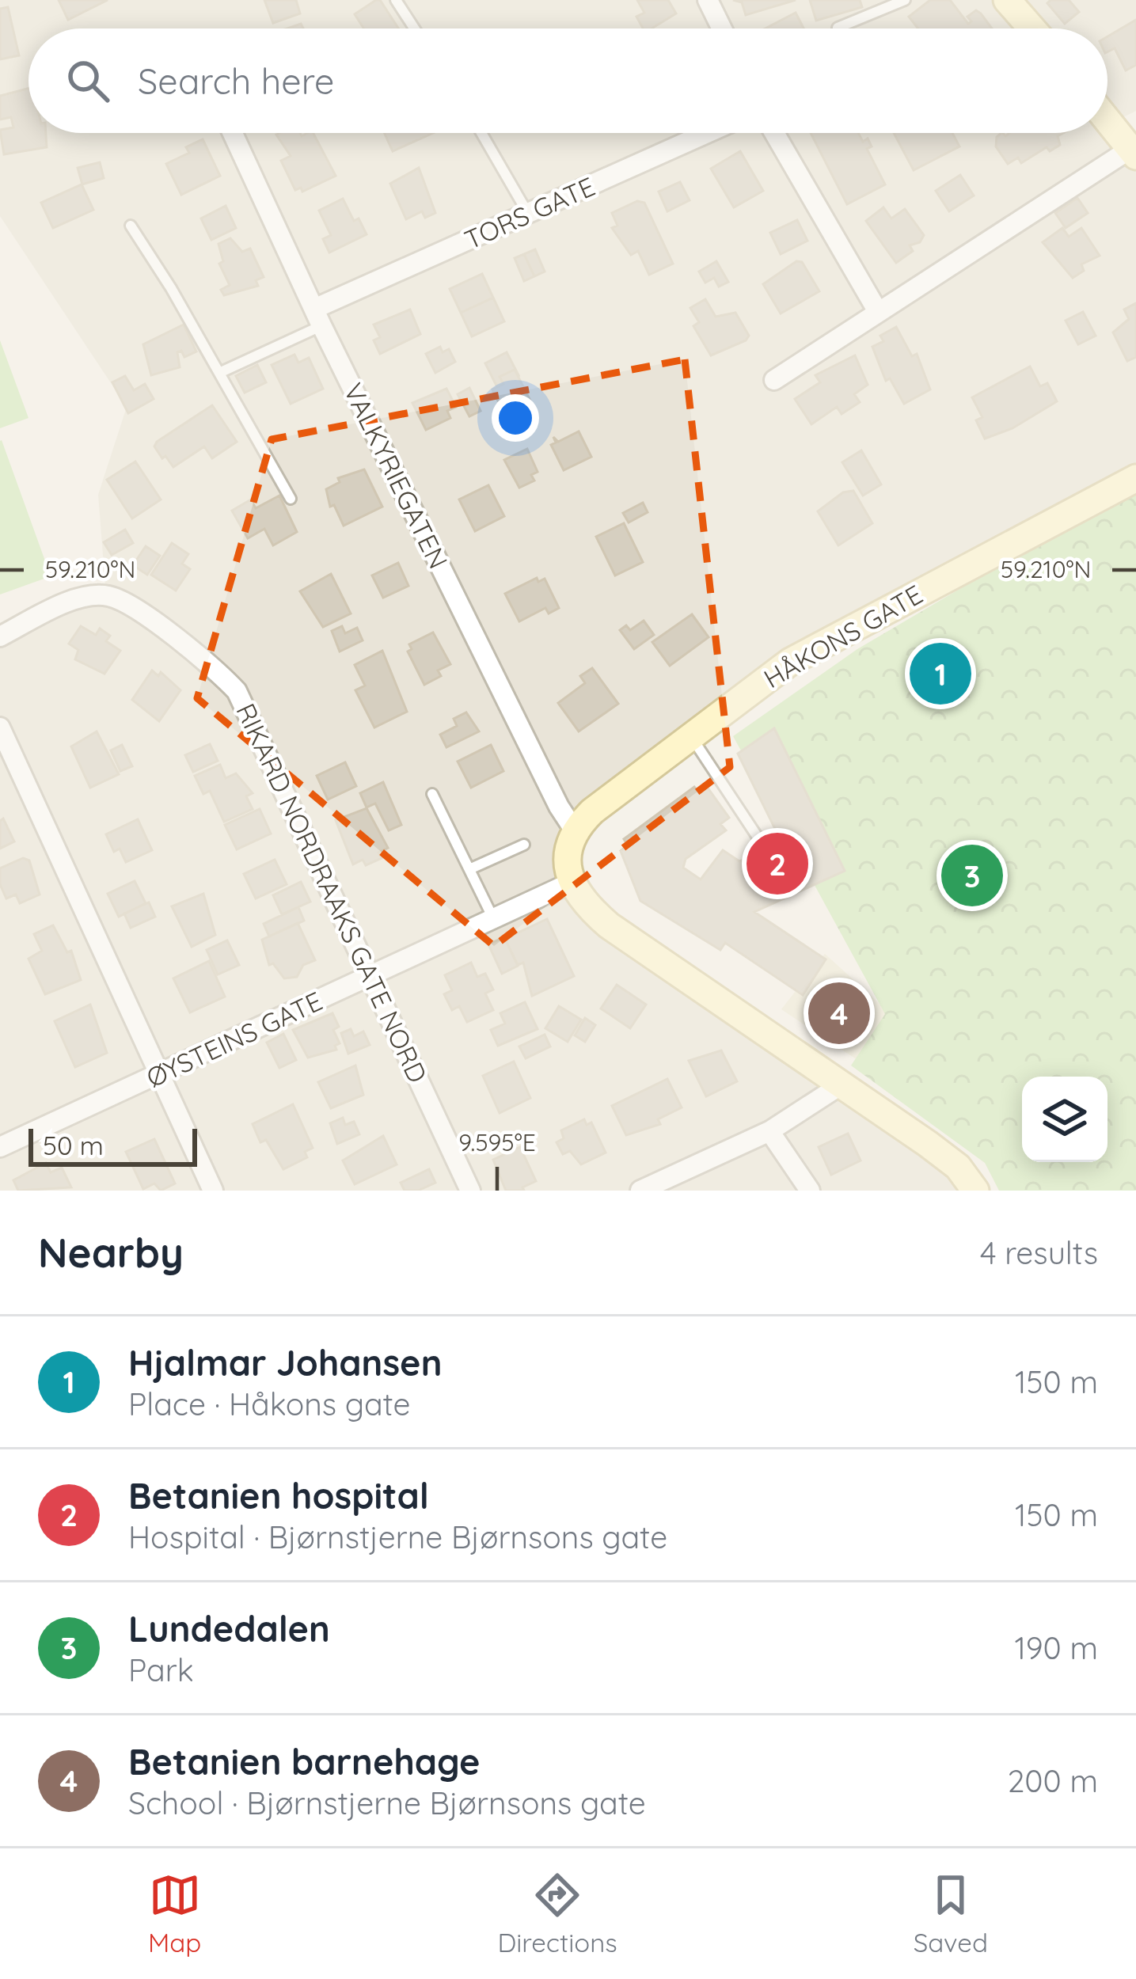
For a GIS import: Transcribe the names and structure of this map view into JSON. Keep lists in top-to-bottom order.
{
  "streets": {
    "street": [
      "TORS GATE",
      "VALKYRIEGATEN",
      "HÅKONS GATE",
      "RIKARD NORDRAAKS GATE NORD",
      "ØYSTEINS GATE"
    ]
  },
  "crossings": [
    ["TORS GATE", "VALKYRIEGATEN"],
    ["VALKYRIEGATEN", "HÅKONS GATE"],
    ["RIKARD NORDRAAKS GATE NORD", "ØYSTEINS GATE"]
  ],
  "scale_bar": "50 m",
  "page": {
    "search": "Search here",
    "pins": [
      "1",
      "2",
      "3",
      "4"
    ],
    "scale": "50 m",
    "heading": ["Nearby", "4 results"],
    "list": [
      {
        "mark": "1",
        "name": "Hjalmar Johansen",
        "note": "Place · Håkons gate",
        "value": "150 m"
      },
      {
        "mark": "2",
        "name": "Betanien hospital",
        "note": "Hospital · Bjørnstjerne Bjørnsons gate",
        "value": "150 m"
      },
      {
        "mark": "3",
        "name": "Lundedalen",
        "note": "Park",
        "value": "190 m"
      },
      {
        "mark": "4",
        "name": "Betanien barnehage",
        "note": "School · Bjørnstjerne Bjørnsons gate",
        "value": "200 m"
      }
    ],
    "nav": ["Map", "Directions", "Saved"]
  },
  "coordinates": ["59.210°N", "9.595°E"]
}
